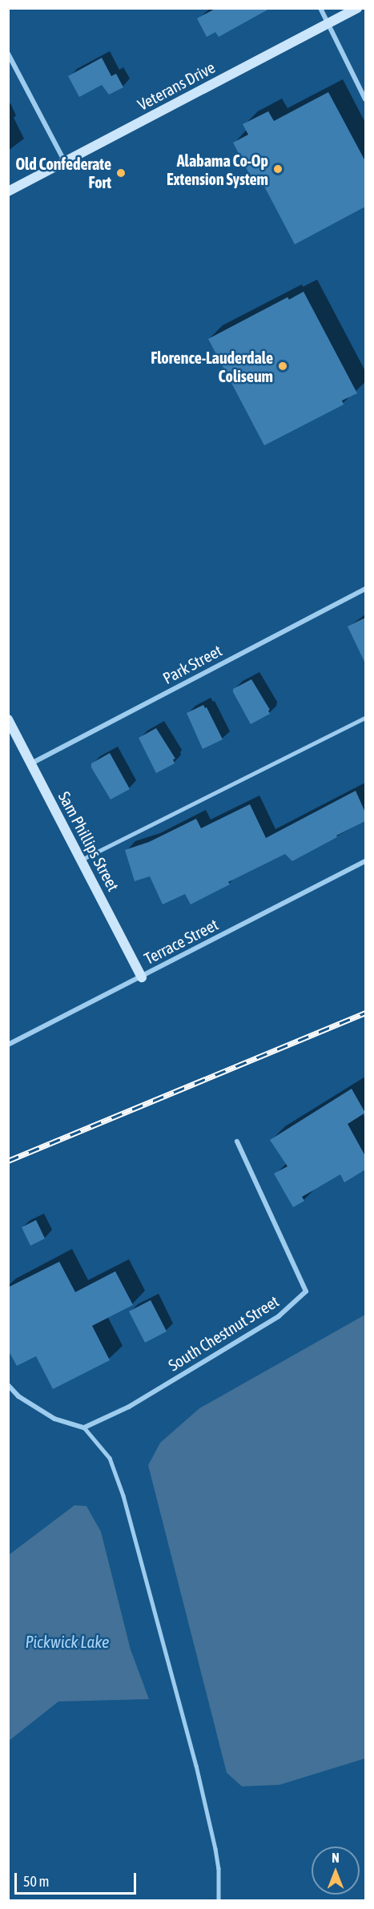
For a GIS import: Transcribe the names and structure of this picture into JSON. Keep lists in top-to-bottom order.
{
  "streets": {
    "main road": ["Veterans Drive", "Sam Phillips Street"],
    "street": ["Park Street", "Terrace Street", "South Chestnut Street"]
  },
  "crossings": [
    ["Park Street", "Sam Phillips Street"],
    ["Sam Phillips Street", "Terrace Street"]
  ],
  "water": ["Pickwick Lake"],
  "places": ["Alabama Co-Op Extension System", "Old Confederate Fort", "Florence-Lauderdale Coliseum"],
  "scale_bar": "50 m",
  "north": "top"
}
